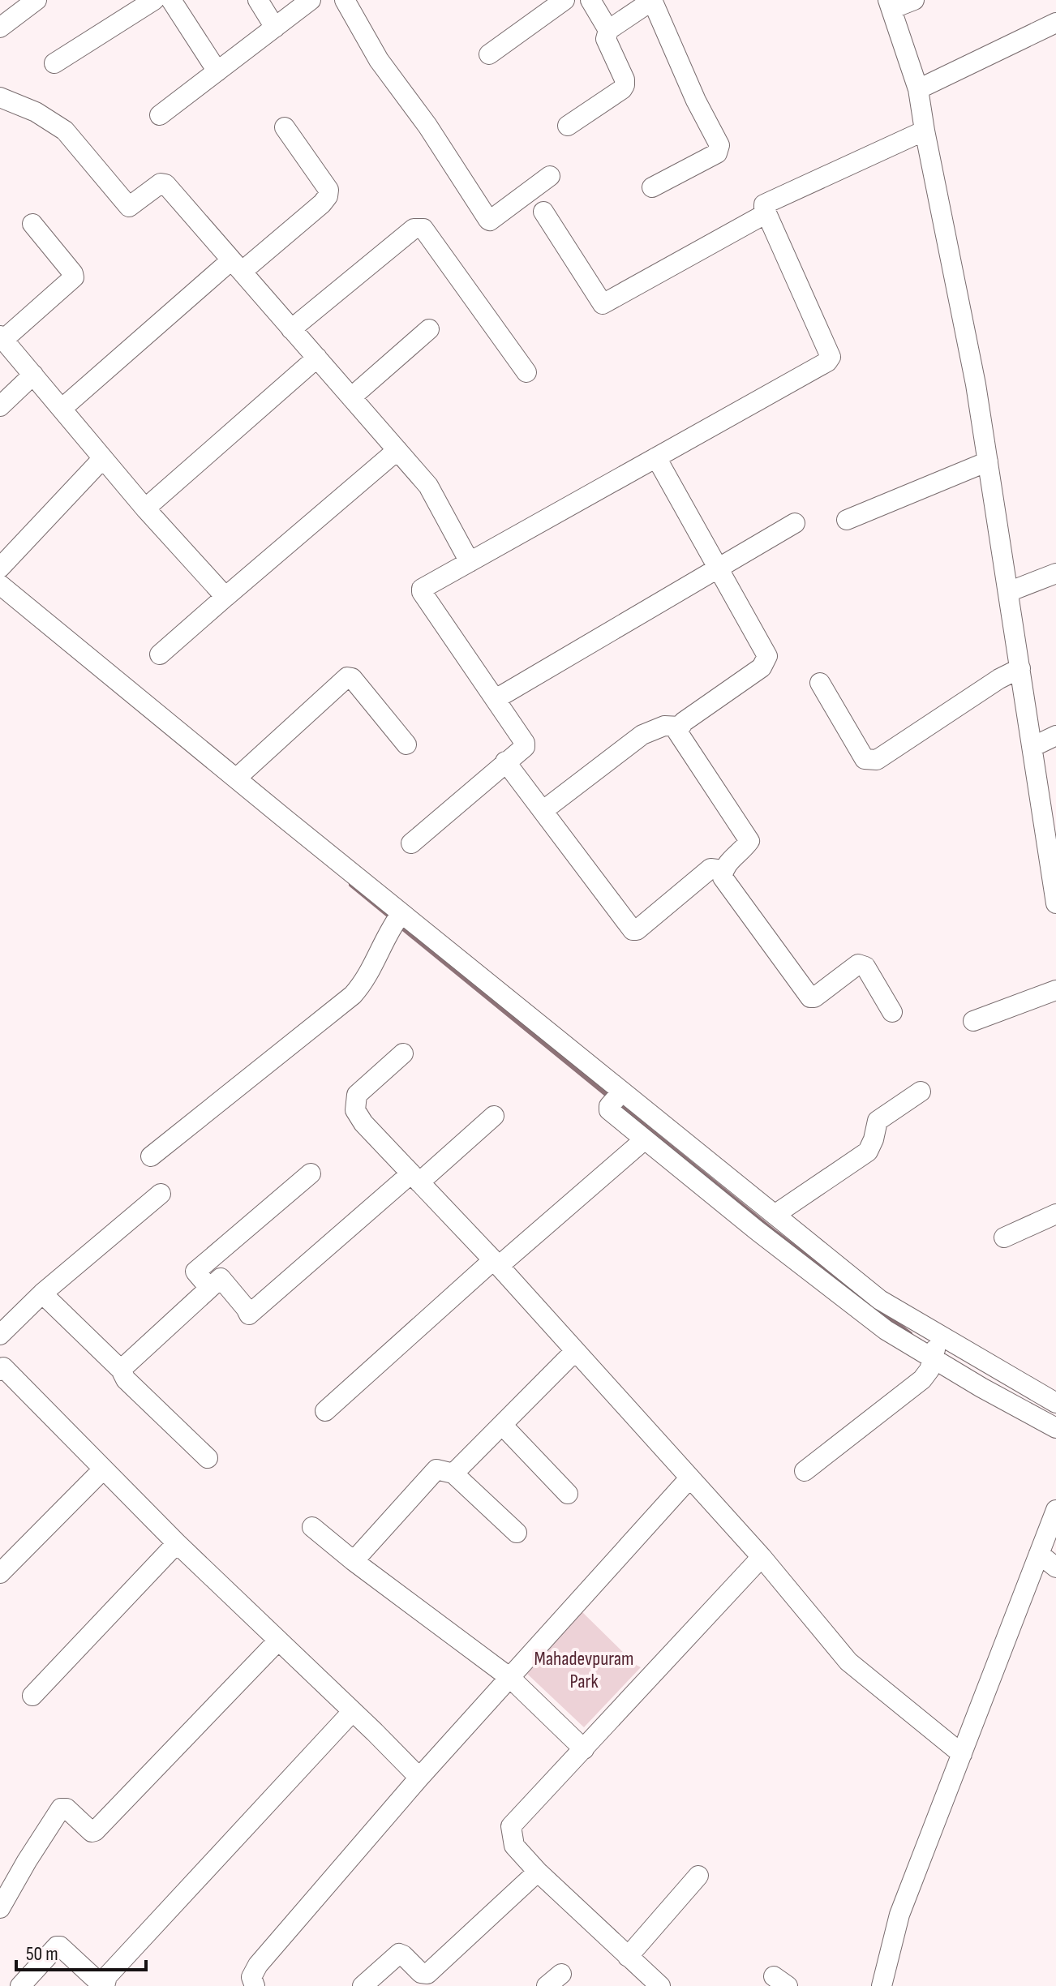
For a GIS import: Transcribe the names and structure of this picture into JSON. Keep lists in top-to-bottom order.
{
  "parks": ["Mahadevpuram Park"],
  "scale_bar": "50 m"
}
